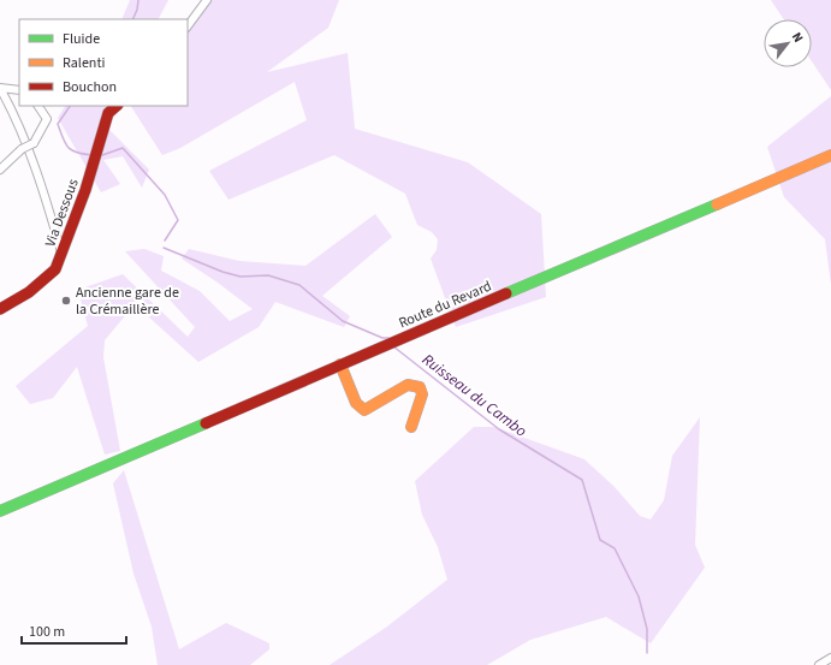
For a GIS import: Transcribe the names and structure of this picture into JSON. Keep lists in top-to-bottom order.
{
  "streets": {
    "main road": ["Via Dessous", "Route du Revard"]
  },
  "water": ["Ruisseau du Cambo"],
  "places": ["Ancienne gare de la Crémaillère"],
  "legend": ["Fluide", "Ralenti", "Bouchon"],
  "scale_bar": "100 m",
  "north": "top right"
}
